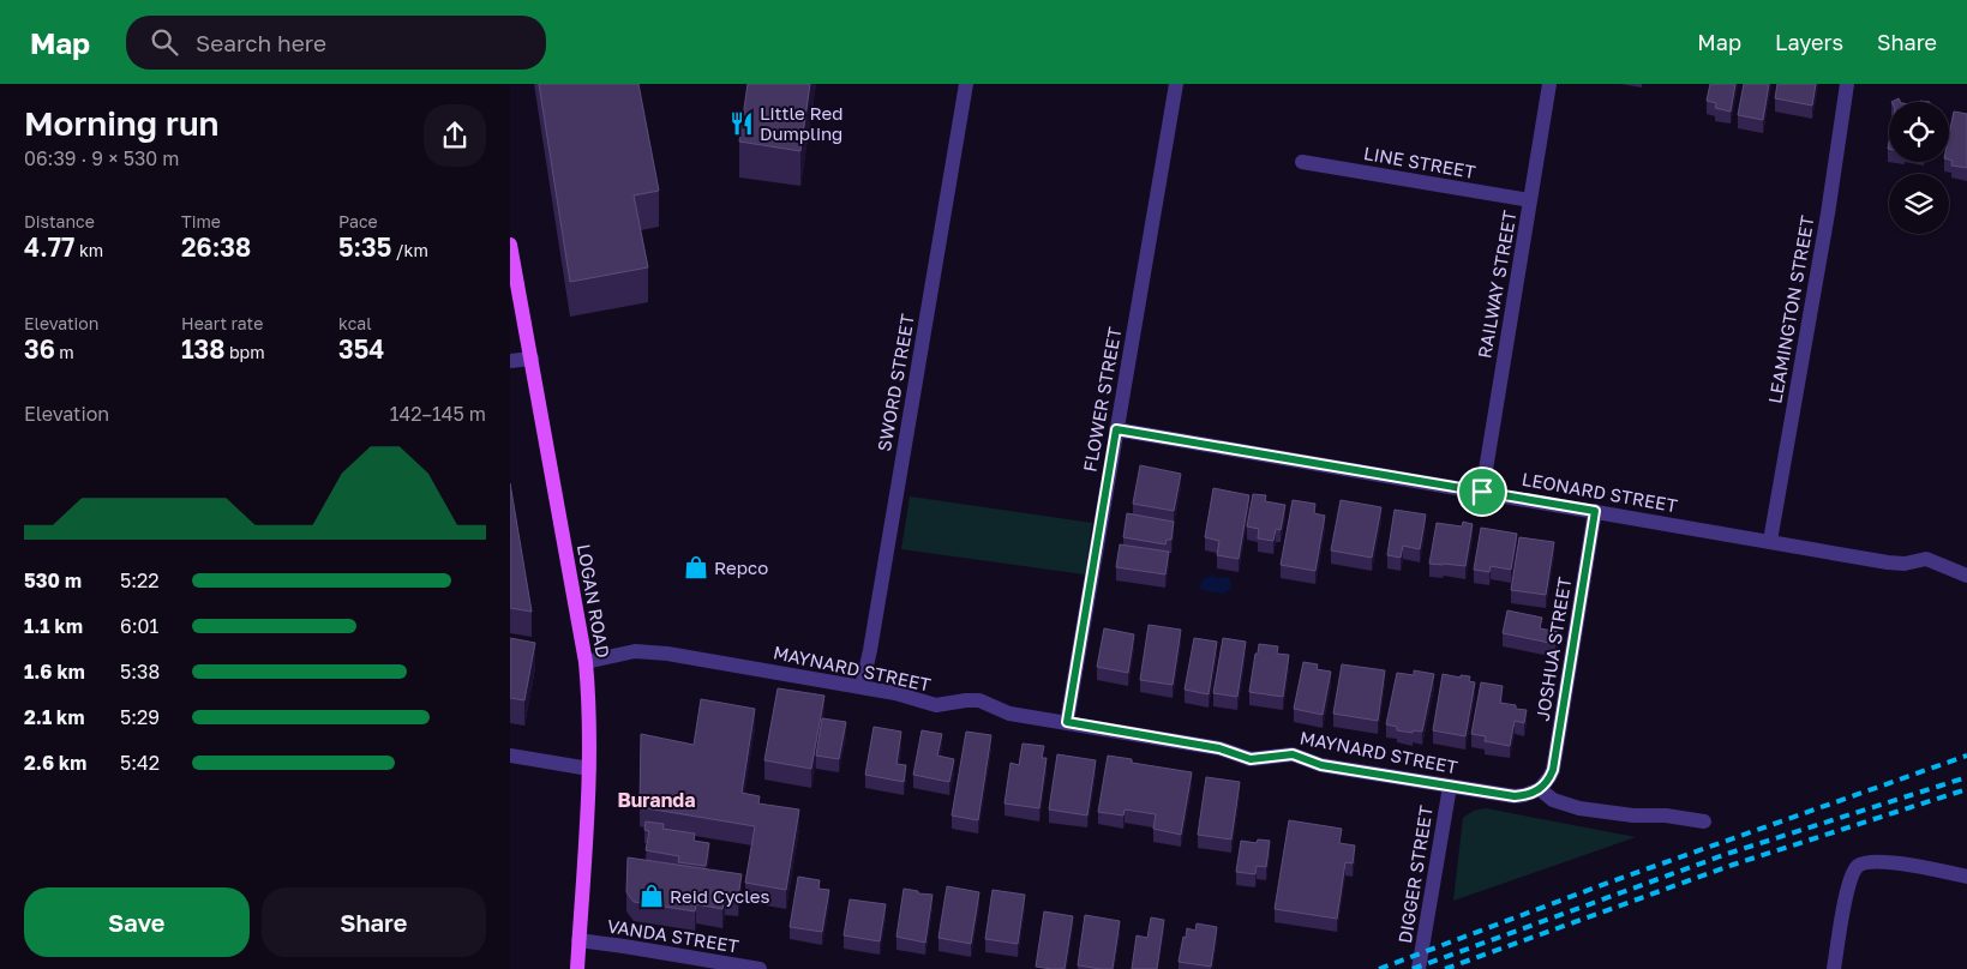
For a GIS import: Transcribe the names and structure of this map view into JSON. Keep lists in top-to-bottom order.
{
  "streets": {
    "main road": ["LOGAN ROAD"],
    "street": [
      "LINE STREET",
      "RAILWAY STREET",
      "LEAMINGTON STREET",
      "SWORD STREET",
      "FLOWER STREET",
      "LEONARD STREET",
      "JOSHUA STREET",
      "MAYNARD STREET",
      "DIGGER STREET",
      "VANDA STREET"
    ]
  },
  "crossings": [
    ["LINE STREET", "RAILWAY STREET"],
    ["RAILWAY STREET", "LEONARD STREET"],
    ["LEAMINGTON STREET", "LEONARD STREET"],
    ["SWORD STREET", "MAYNARD STREET"],
    ["FLOWER STREET", "LEONARD STREET"],
    ["FLOWER STREET", "MAYNARD STREET"],
    ["LEONARD STREET", "JOSHUA STREET"],
    ["LOGAN ROAD", "MAYNARD STREET"],
    ["LOGAN ROAD", "VANDA STREET"],
    ["JOSHUA STREET", "MAYNARD STREET"],
    ["MAYNARD STREET", "DIGGER STREET"]
  ],
  "districts": ["Buranda"],
  "places": {
    "restaurant": ["Little Red Dumpling"],
    "shop": ["Repco", "Reid Cycles"]
  },
  "page": {
    "header": "Map",
    "search": "Search here",
    "nav": ["Map", "Layers", "Share"],
    "heading": ["Morning run", "06:39 · 9 × 530 m"],
    "stats": [
      ["Distance", "4.77 km"],
      ["Time", "26:38"],
      ["Pace", "5:35 /km"],
      ["Elevation", "36 m"],
      ["Heart rate", "138 bpm"],
      ["kcal", "354"]
    ],
    "chart": ["Elevation", "142–145 m"],
    "list": [
      {
        "name": "530 m",
        "note": "5:22"
      },
      {
        "name": "1.1 km",
        "note": "6:01"
      },
      {
        "name": "1.6 km",
        "note": "5:38"
      },
      {
        "name": "2.1 km",
        "note": "5:29"
      },
      {
        "name": "2.6 km",
        "note": "5:42"
      }
    ],
    "buttons": ["Save", "Share"]
  }
}
